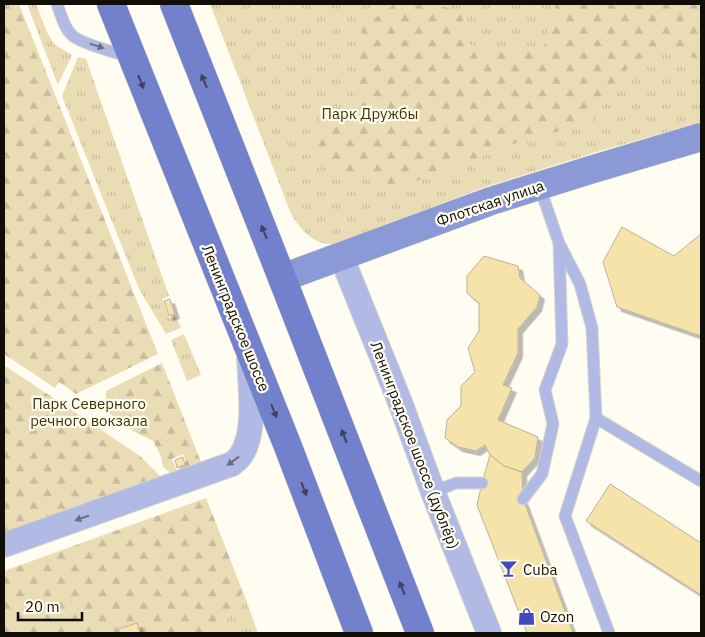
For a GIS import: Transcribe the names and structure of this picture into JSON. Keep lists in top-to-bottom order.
{
  "streets": {
    "main road": ["Ленинградское шоссе"],
    "street": ["Флотская улица", "Ленинградское шоссе (дублёр)"]
  },
  "crossings": [
    ["Флотская улица", "Ленинградское шоссе (дублёр)"]
  ],
  "parks": ["Парк Дружбы", "Парк Северного речного вокзала"],
  "places": {
    "bar": ["Cuba"],
    "shop": ["Ozon"]
  },
  "scale_bar": "20 m"
}
